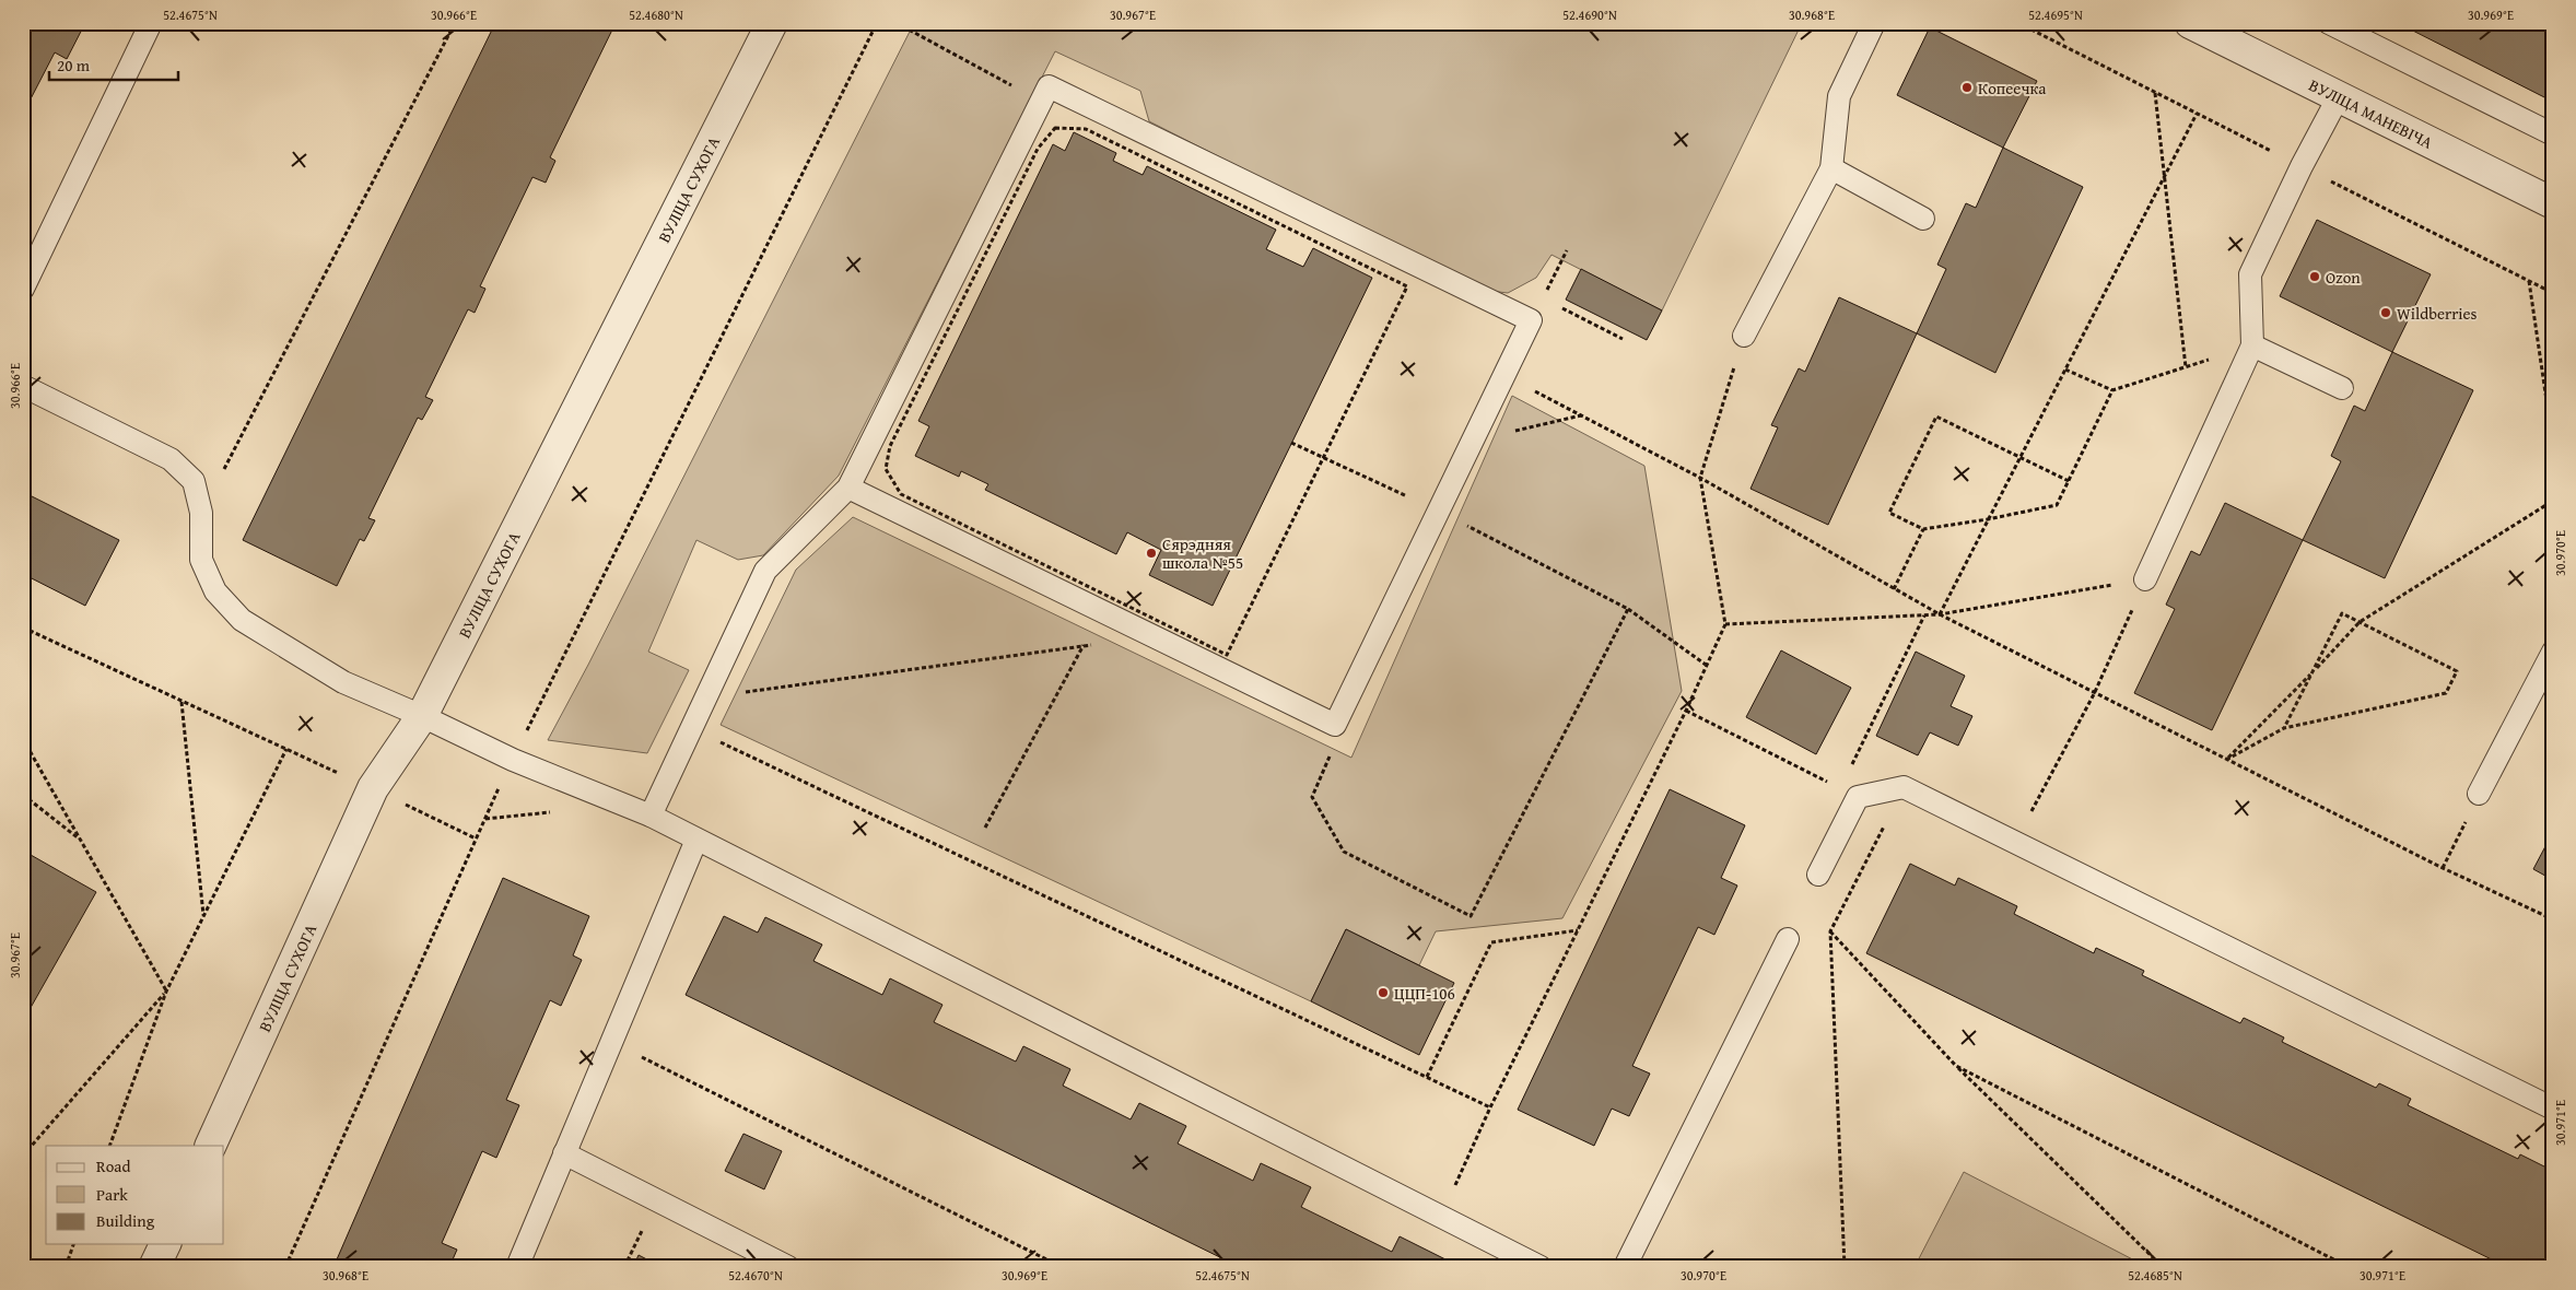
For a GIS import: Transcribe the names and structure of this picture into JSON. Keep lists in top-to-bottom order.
{
  "streets": {
    "street": ["ВУЛІЦА МАНЕВІЧА", "ВУЛІЦА СУХОГА"]
  },
  "places": [
    "Копеечка",
    "Ozon",
    "Wildberries",
    "Сярэдняя школа №55",
    "ЦЦП-106"
  ],
  "legend": ["Road", "Park", "Building"],
  "scale_bar": "20 m",
  "coordinates": [
    "52.4675°N",
    "30.966°E",
    "52.4680°N",
    "30.967°E",
    "52.4690°N",
    "30.968°E",
    "52.4695°N",
    "30.969°E",
    "30.970°E",
    "30.971°E",
    "52.4670°N",
    "52.4685°N"
  ]
}
